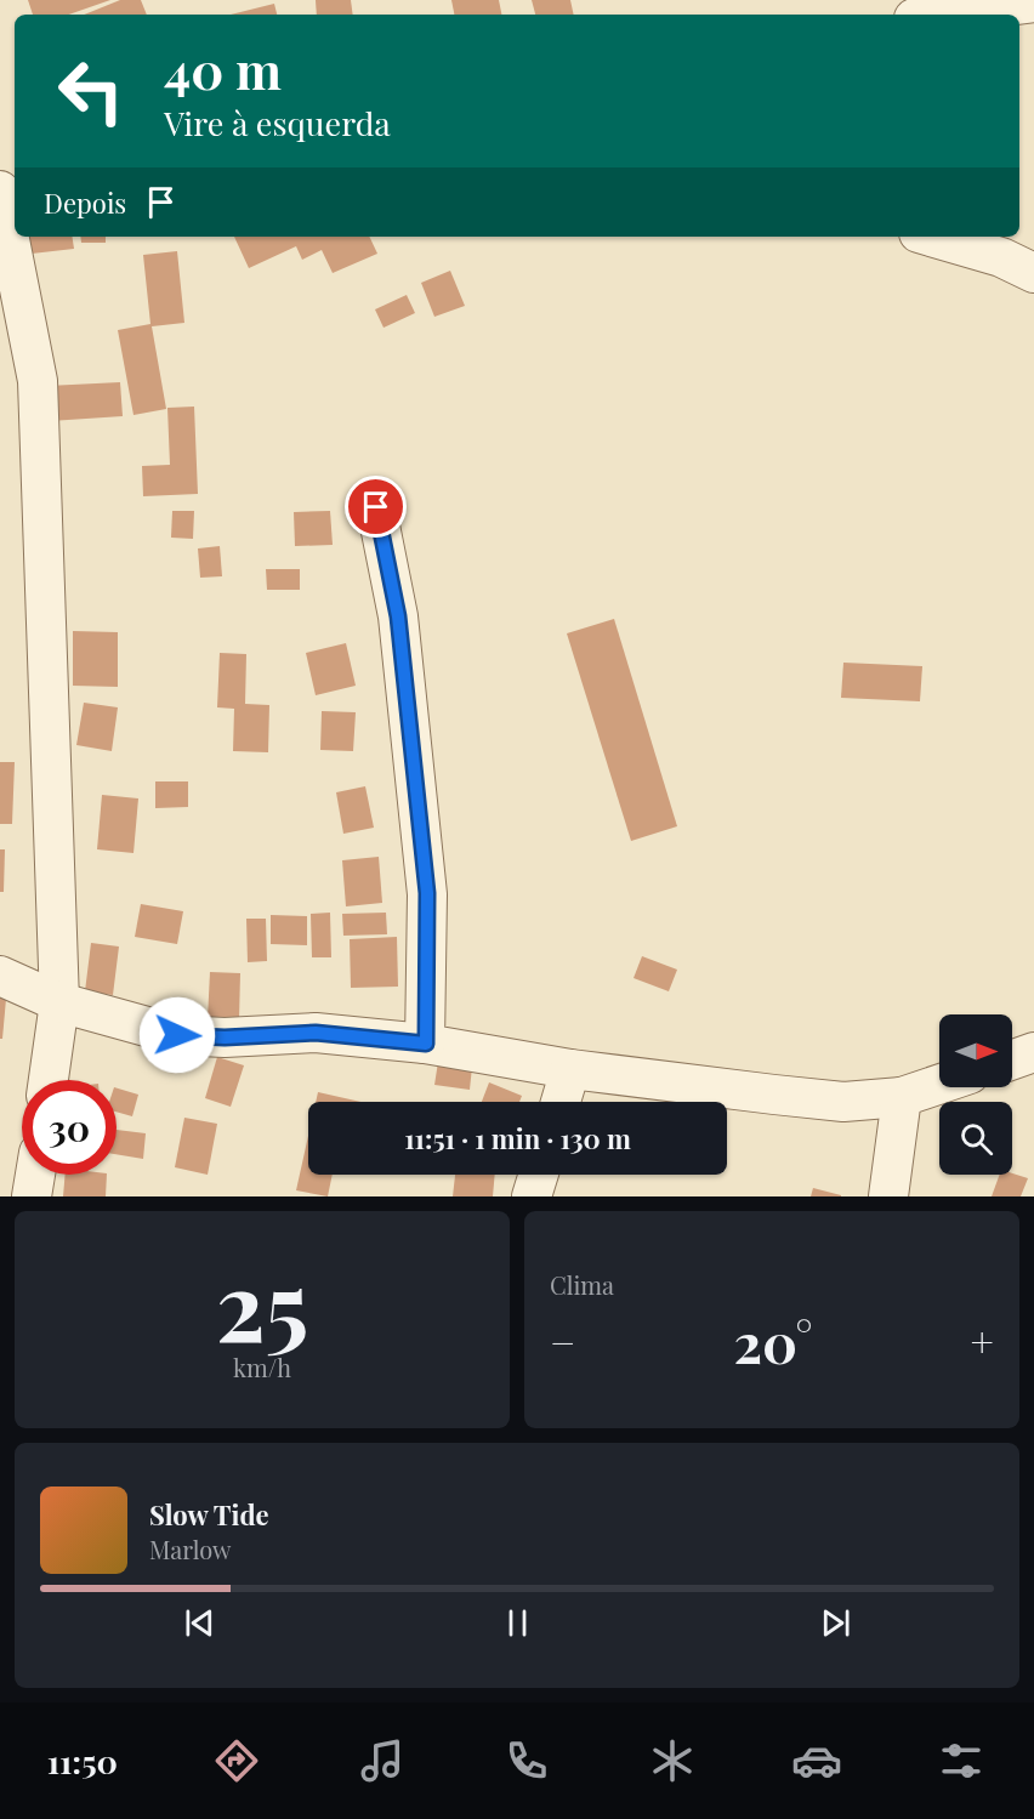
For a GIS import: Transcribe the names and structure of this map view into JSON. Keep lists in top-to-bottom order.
{
  "north": "right",
  "page": {
    "turn": ["40 m", "Vire à esquerda"],
    "then": "Depois",
    "limit": "30",
    "trip": "11:51 · 1 min · 130 m",
    "tile": [
      ["25", "km/h"],
      "Clima"
    ],
    "heat": ["−", "20°", "+"],
    "song": ["Slow Tide", "Marlow"],
    "tabs": "11:50"
  }
}
